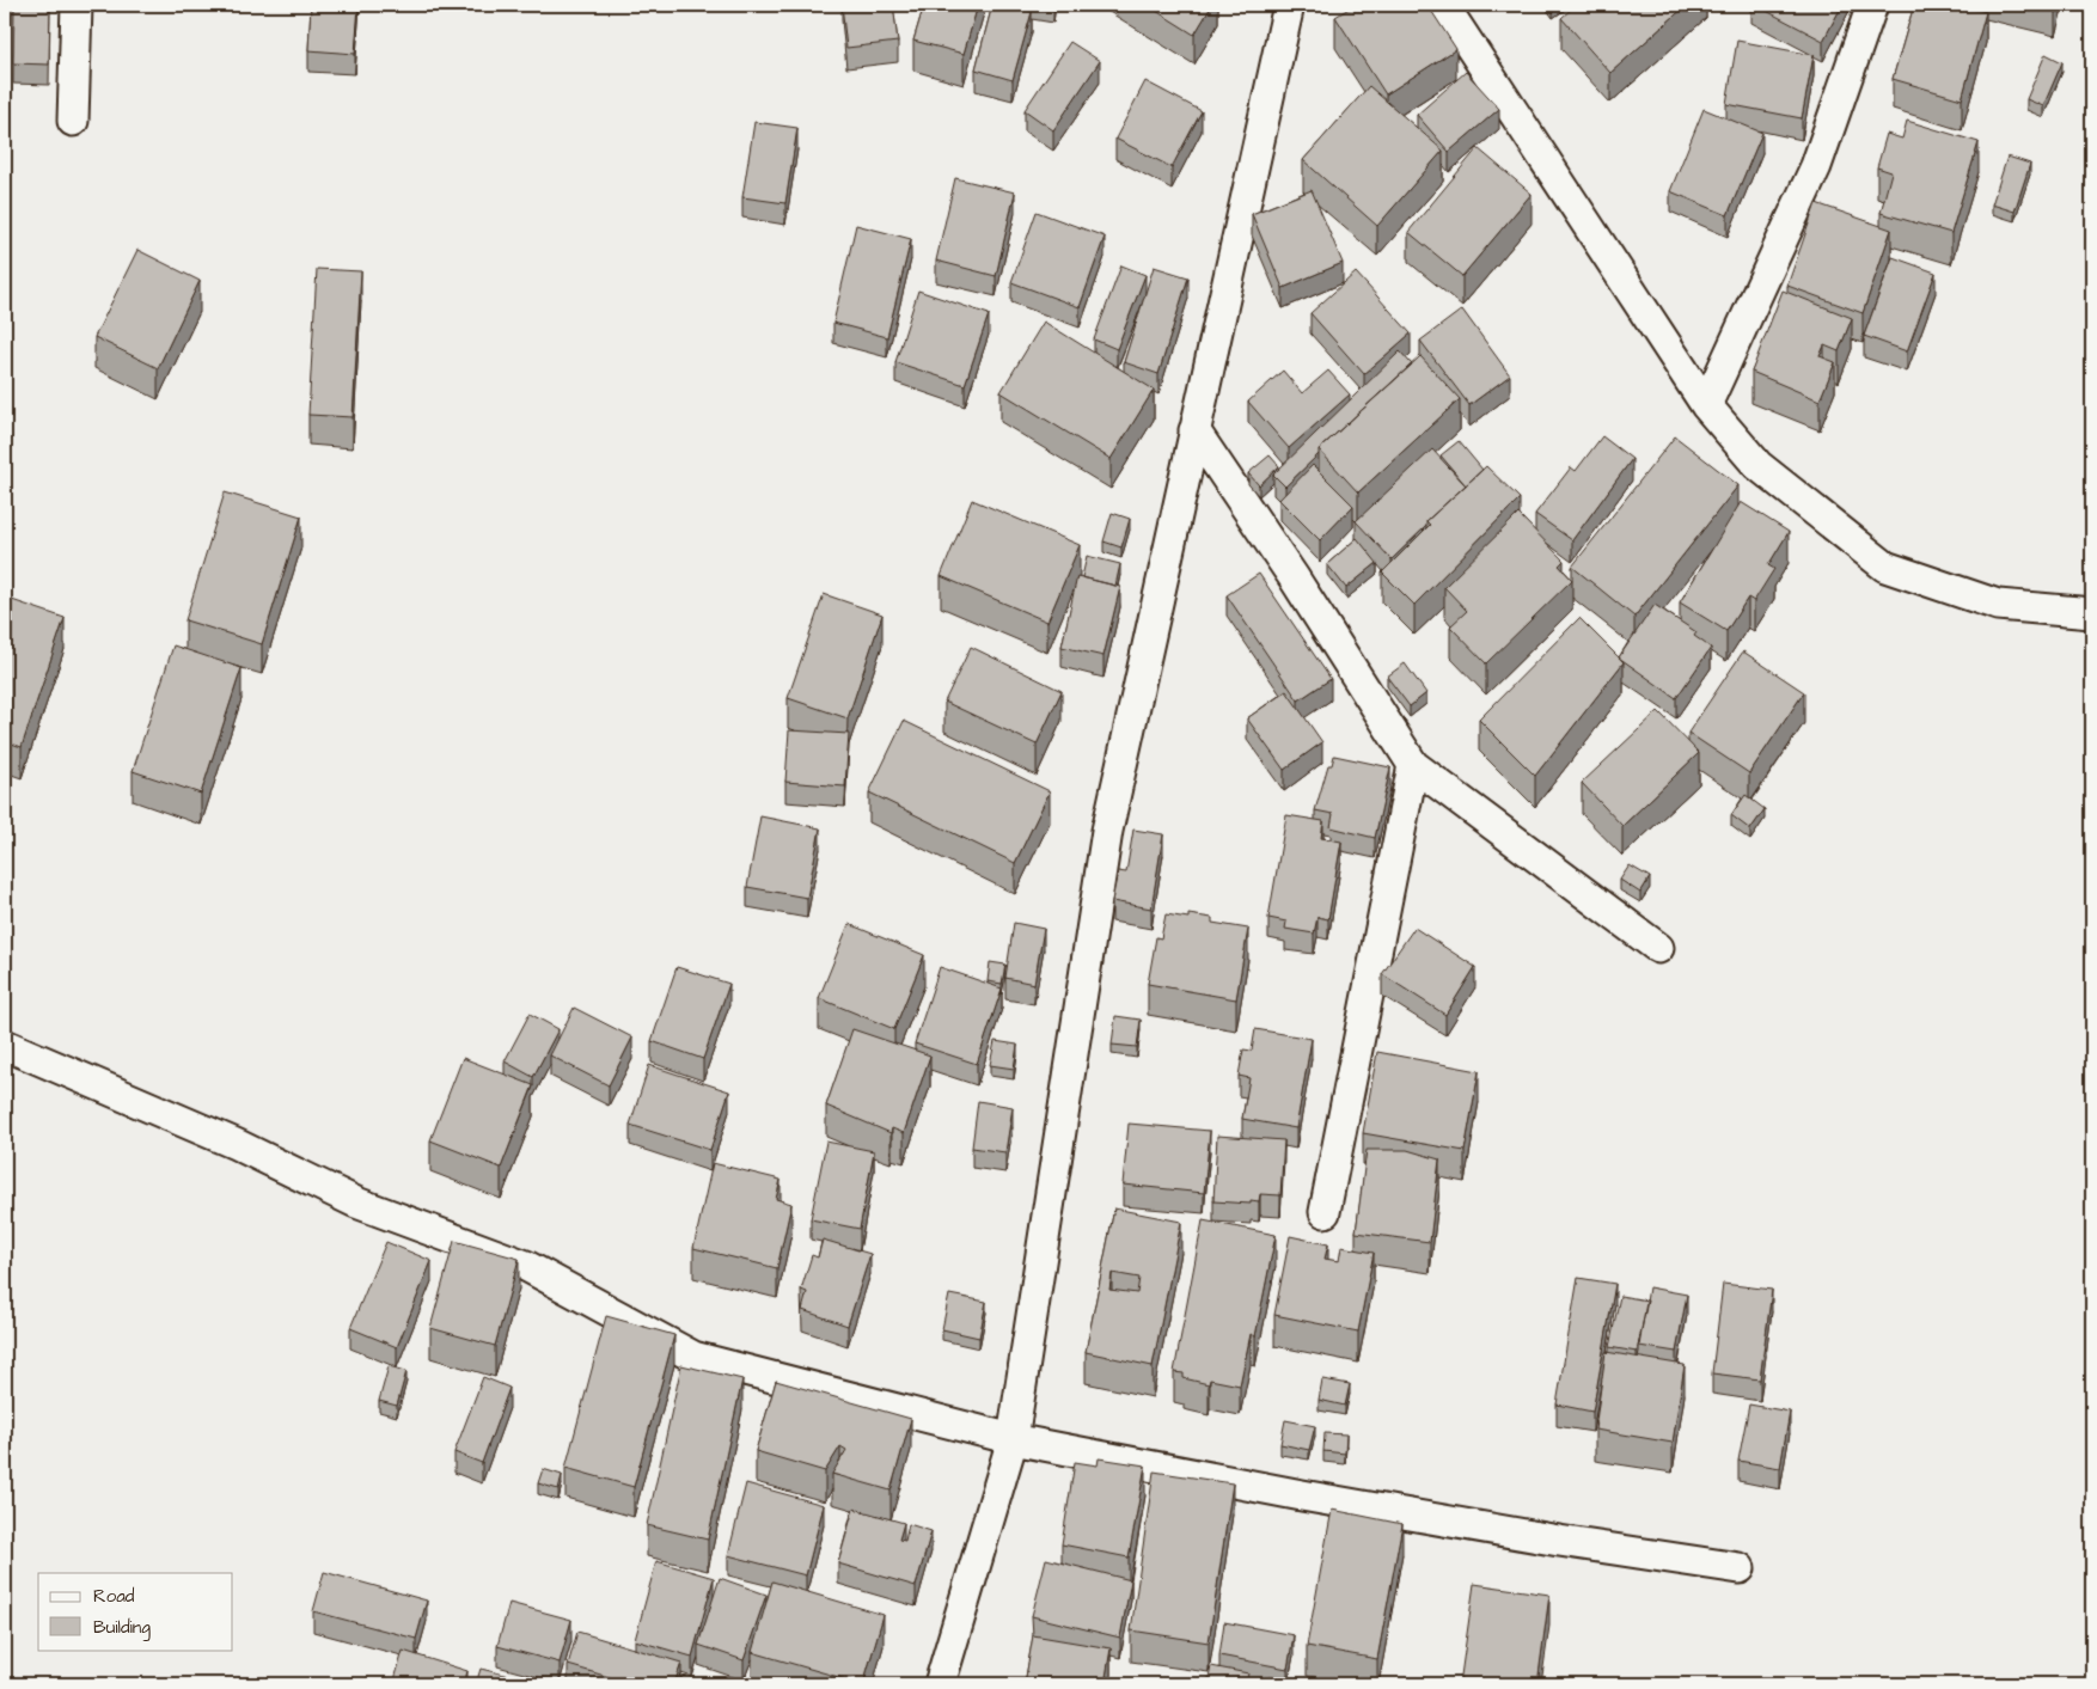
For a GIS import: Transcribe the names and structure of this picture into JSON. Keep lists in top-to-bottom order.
{
  "legend": ["Road", "Building"]
}
